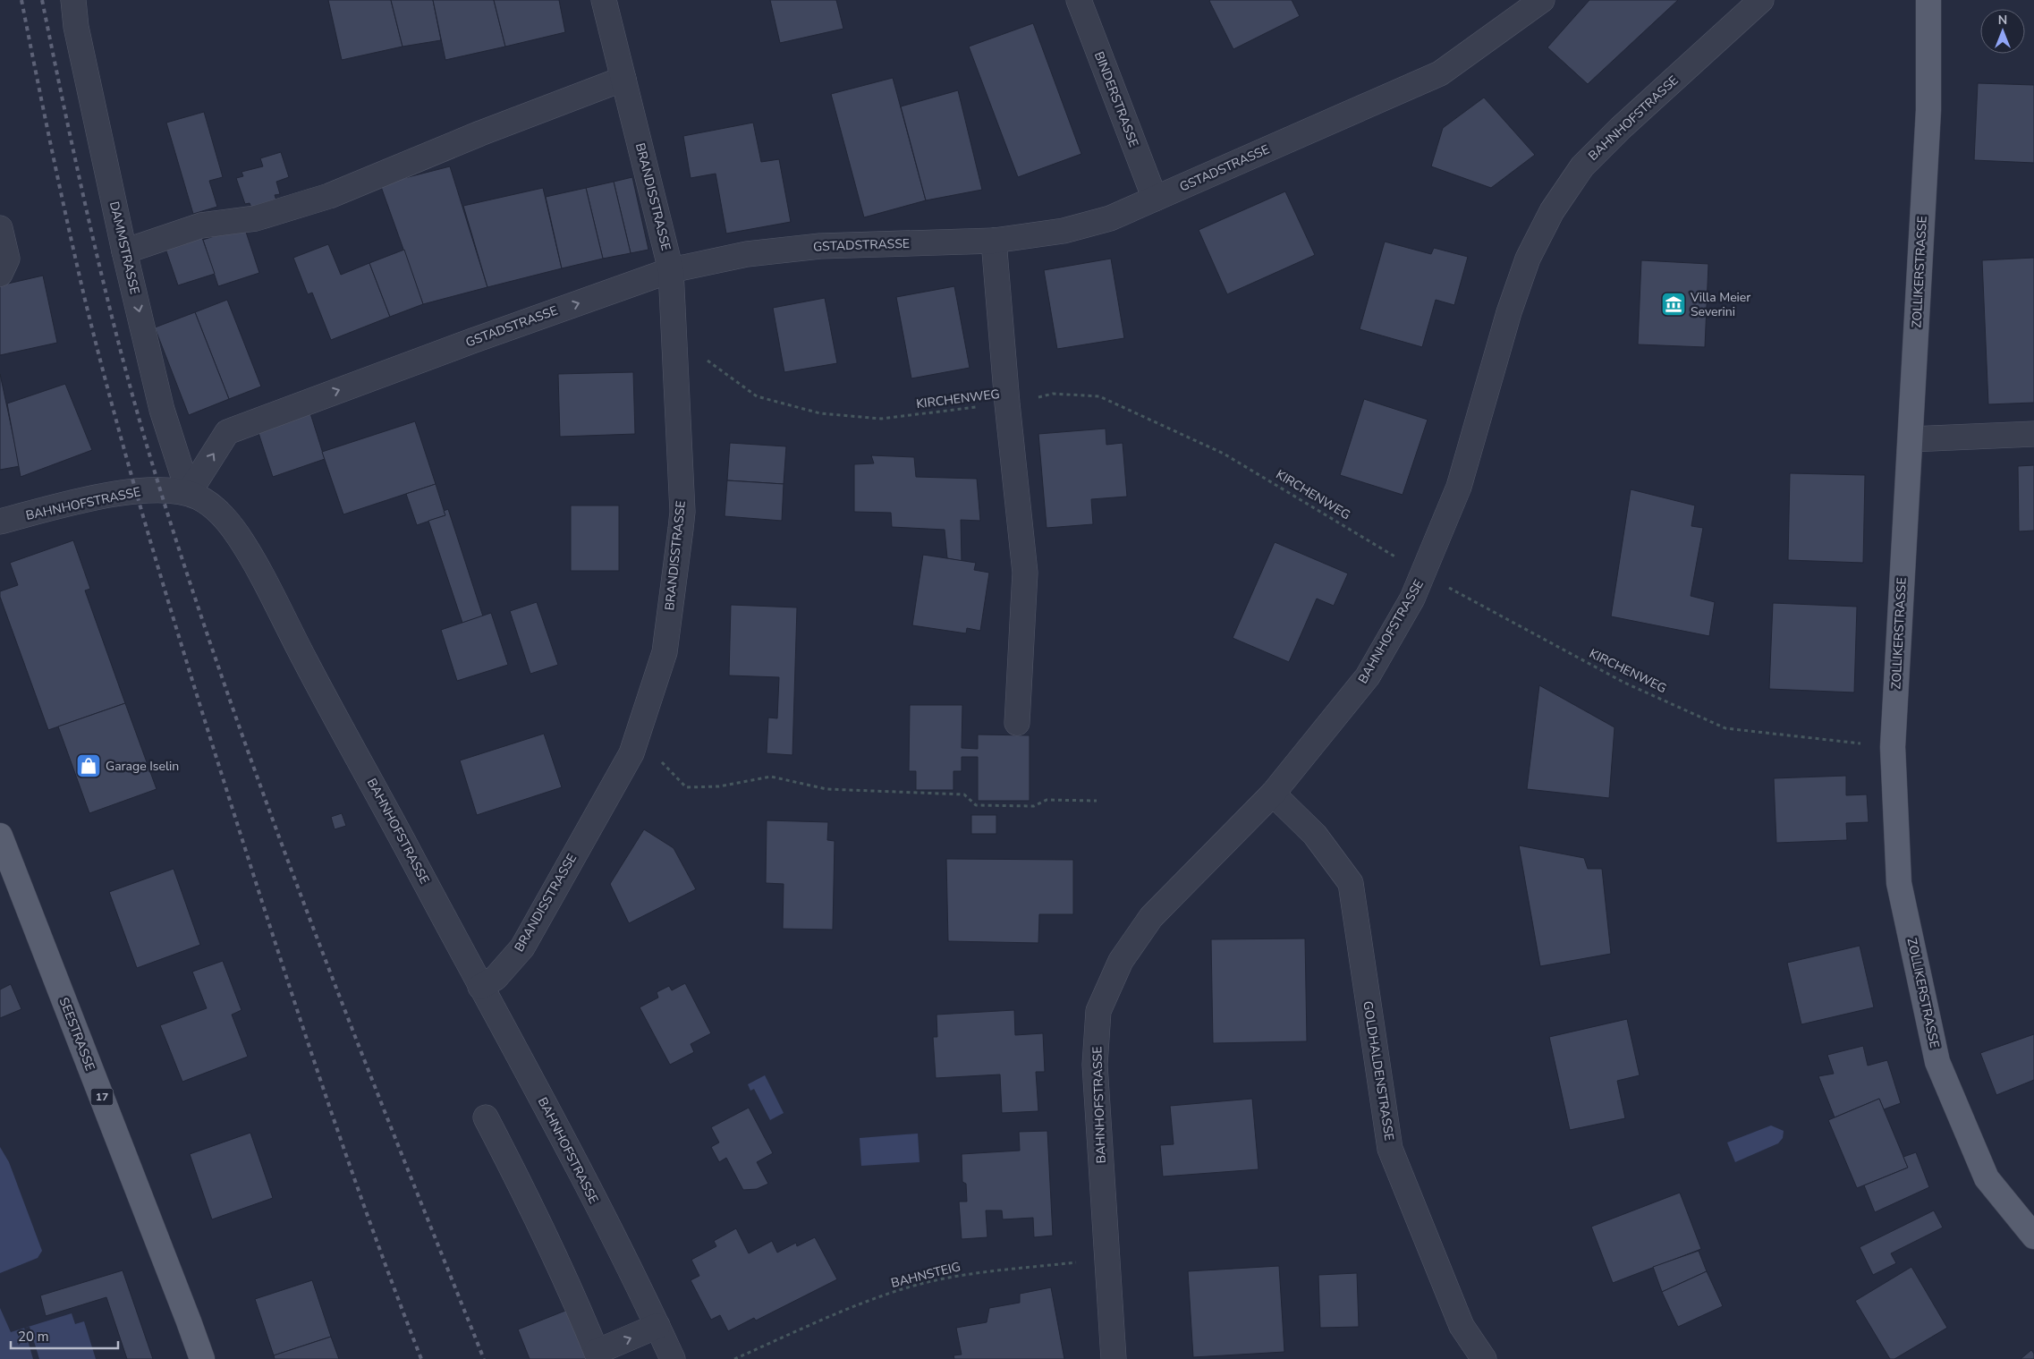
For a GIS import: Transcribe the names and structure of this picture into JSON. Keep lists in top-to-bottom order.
{
  "streets": {
    "main road": ["ZOLLIKERSTRASSE", "SEESTRASSE", "17"],
    "street": [
      "BINDERSTRASSE",
      "BAHNHOFSTRASSE",
      "GSTADSTRASSE",
      "BRANDISSTRASSE",
      "DAMMSTRASSE",
      "GOLDHALDENSTRASSE"
    ],
    "path": ["KIRCHENWEG", "BAHNSTEIG"]
  },
  "crossings": [
    ["BINDERSTRASSE", "GSTADSTRASSE"],
    ["BAHNHOFSTRASSE", "GSTADSTRASSE"],
    ["BAHNHOFSTRASSE", "BRANDISSTRASSE"],
    ["BAHNHOFSTRASSE", "DAMMSTRASSE"],
    ["BAHNHOFSTRASSE", "KIRCHENWEG"],
    ["BAHNHOFSTRASSE", "GOLDHALDENSTRASSE"],
    ["BAHNHOFSTRASSE", "BAHNSTEIG"],
    ["GSTADSTRASSE", "BRANDISSTRASSE"],
    ["GSTADSTRASSE", "DAMMSTRASSE"],
    ["ZOLLIKERSTRASSE", "KIRCHENWEG"]
  ],
  "one_way": ["DAMMSTRASSE"],
  "places": {
    "museum": ["Villa Meier Severini"],
    "shop": ["Garage Iselin"]
  },
  "scale_bar": "20 m",
  "north": "top"
}
